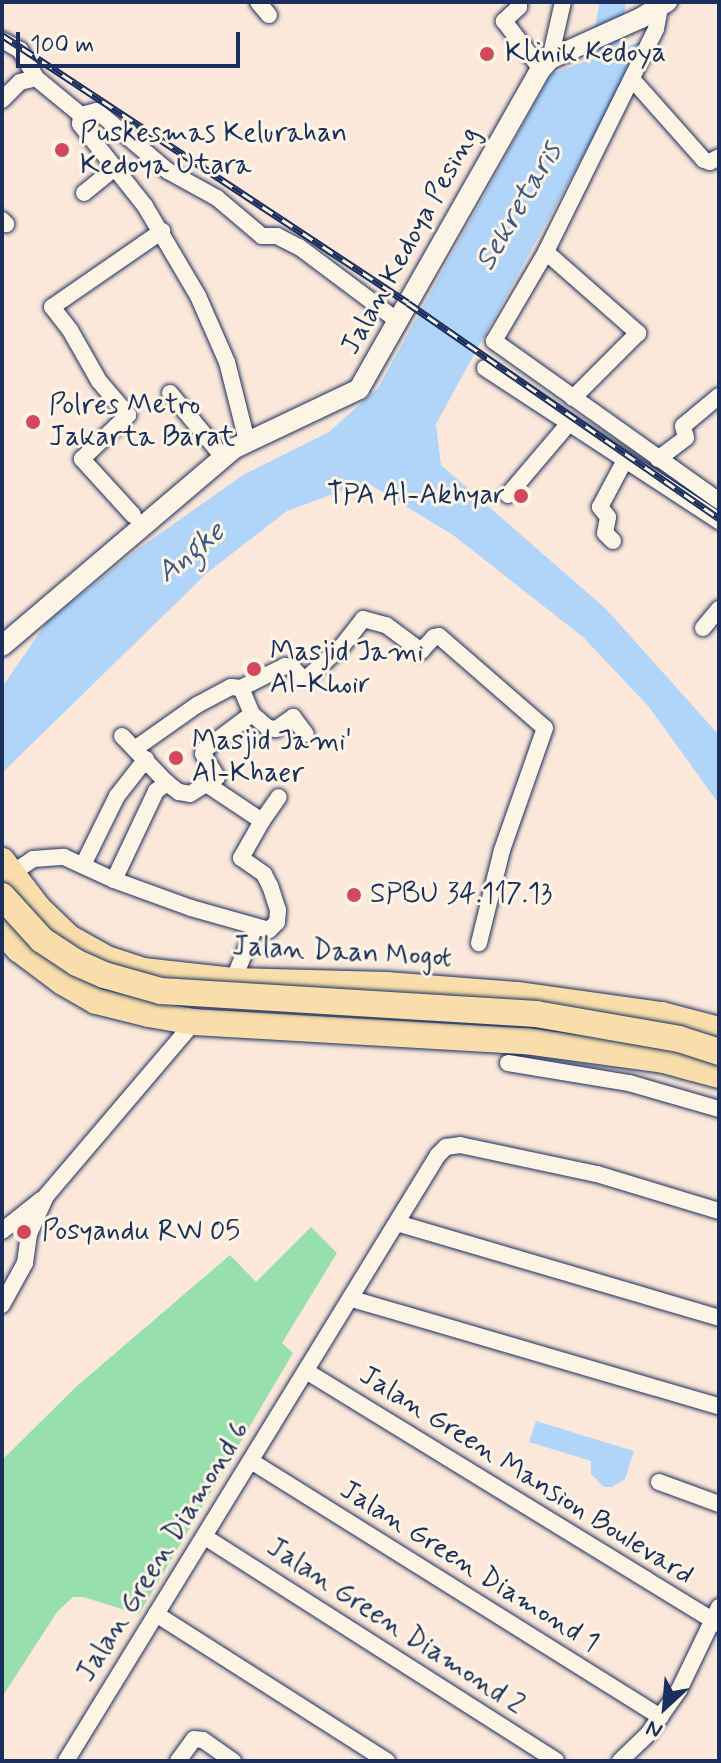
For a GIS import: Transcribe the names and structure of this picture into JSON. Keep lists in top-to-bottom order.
{
  "streets": {
    "highway": ["Jalan Daan Mogot"],
    "street": [
      "Jalan Kedoya Pesing",
      "Jalan Green Mansion Boulevard",
      "Jalan Green Diamond 6",
      "Jalan Green Diamond 1",
      "Jalan Green Diamond 2"
    ]
  },
  "crossings": [
    ["Jalan Green Mansion Boulevard", "Jalan Green Diamond 6"],
    ["Jalan Green Diamond 6", "Jalan Green Diamond 1"],
    ["Jalan Green Diamond 6", "Jalan Green Diamond 2"]
  ],
  "water": ["Sekretaris", "Angke"],
  "places": [
    "Klinik Kedoya",
    "Puskesmas Kelurahan Kedoya Utara",
    "Polres Metro Jakarta Barat",
    "TPA Al-Akhyar",
    "Masjid Jami Al-Khoir",
    "Masjid Jami' Al-Khaer",
    "SPBU 34.117.13",
    "Posyandu RW 05"
  ],
  "scale_bar": "100 m",
  "north": "bottom left"
}
